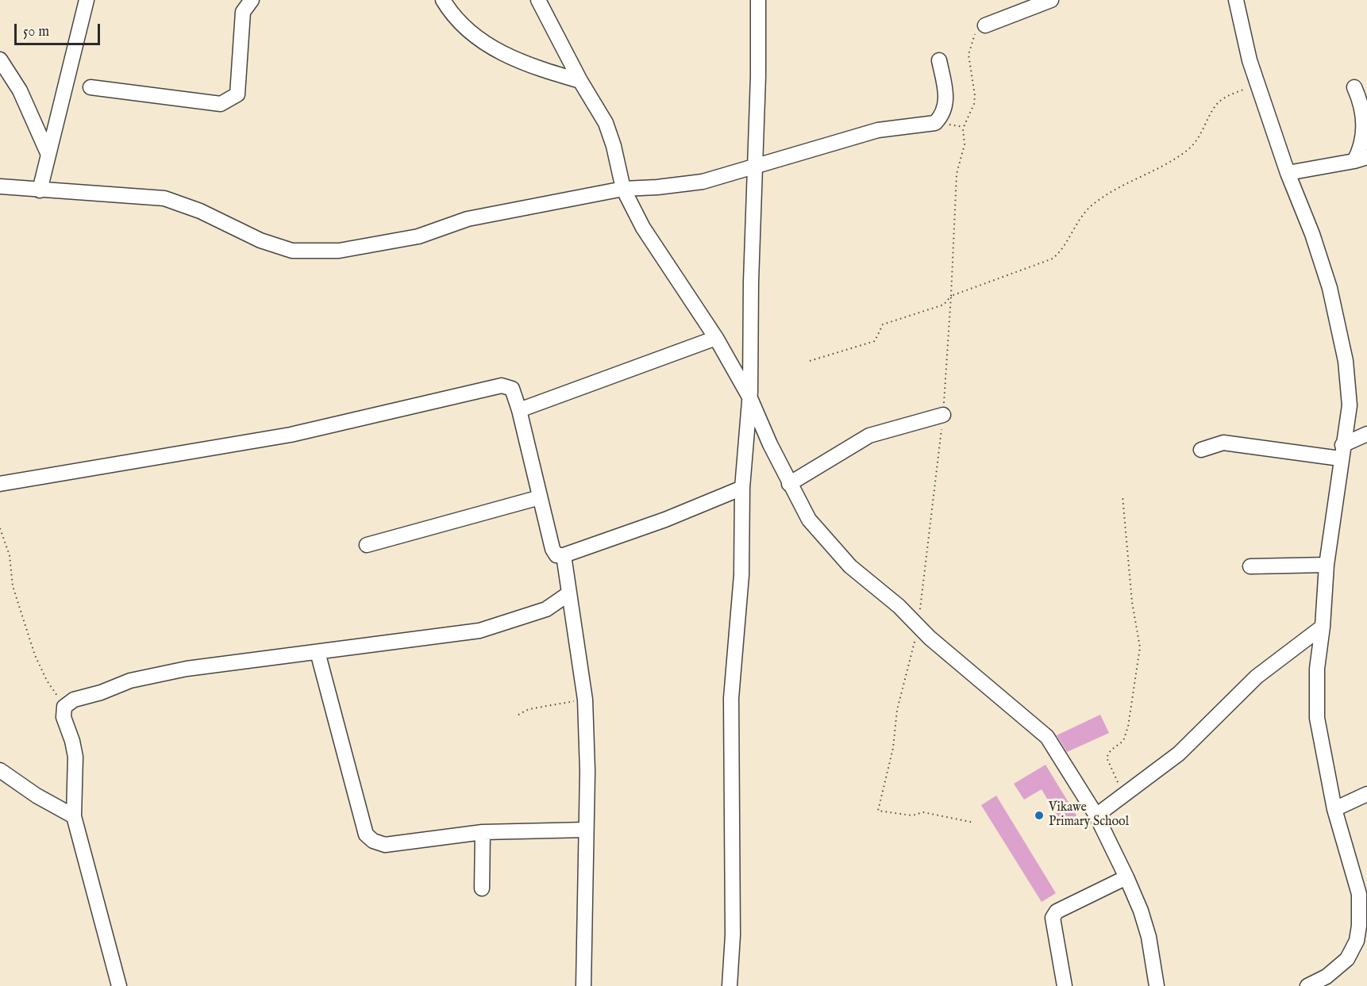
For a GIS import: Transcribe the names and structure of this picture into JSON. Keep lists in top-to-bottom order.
{
  "places": ["Vikawe Primary School"],
  "scale_bar": "50 m"
}
